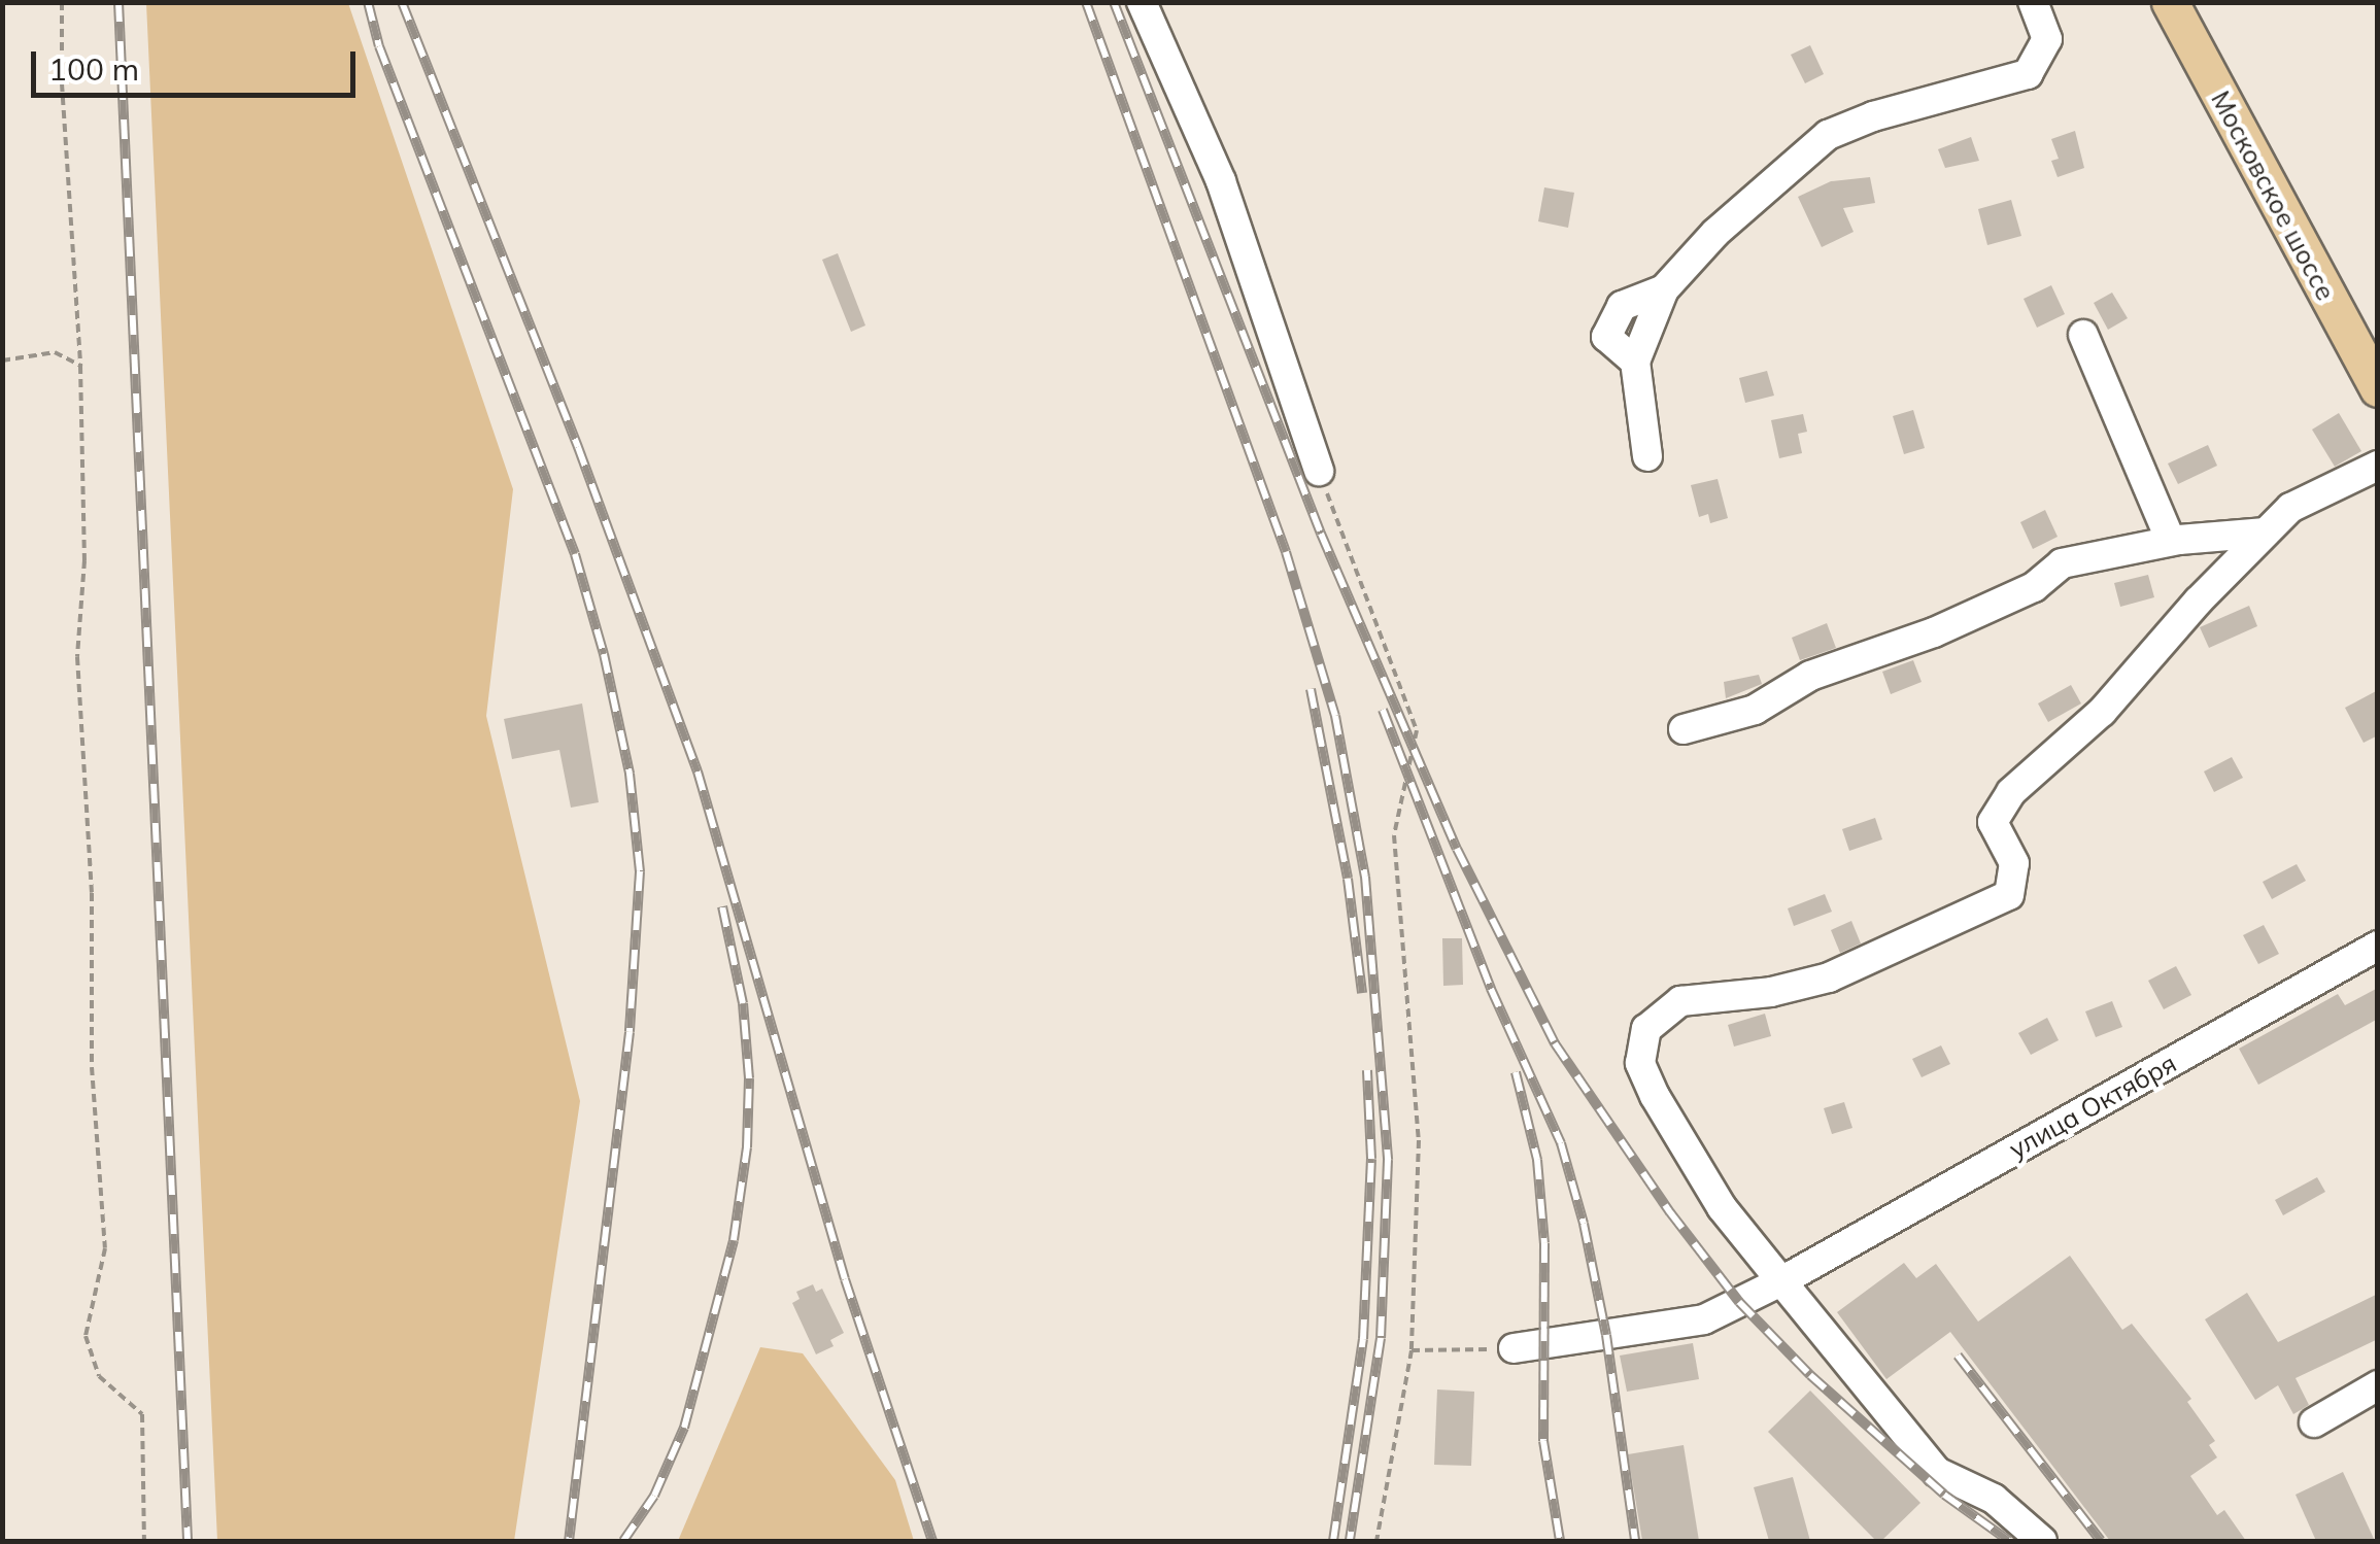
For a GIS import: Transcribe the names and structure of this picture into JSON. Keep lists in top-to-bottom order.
{
  "streets": {
    "main road": ["Московское шоссе"],
    "street": ["улица Октября"]
  },
  "scale_bar": "100 m"
}
